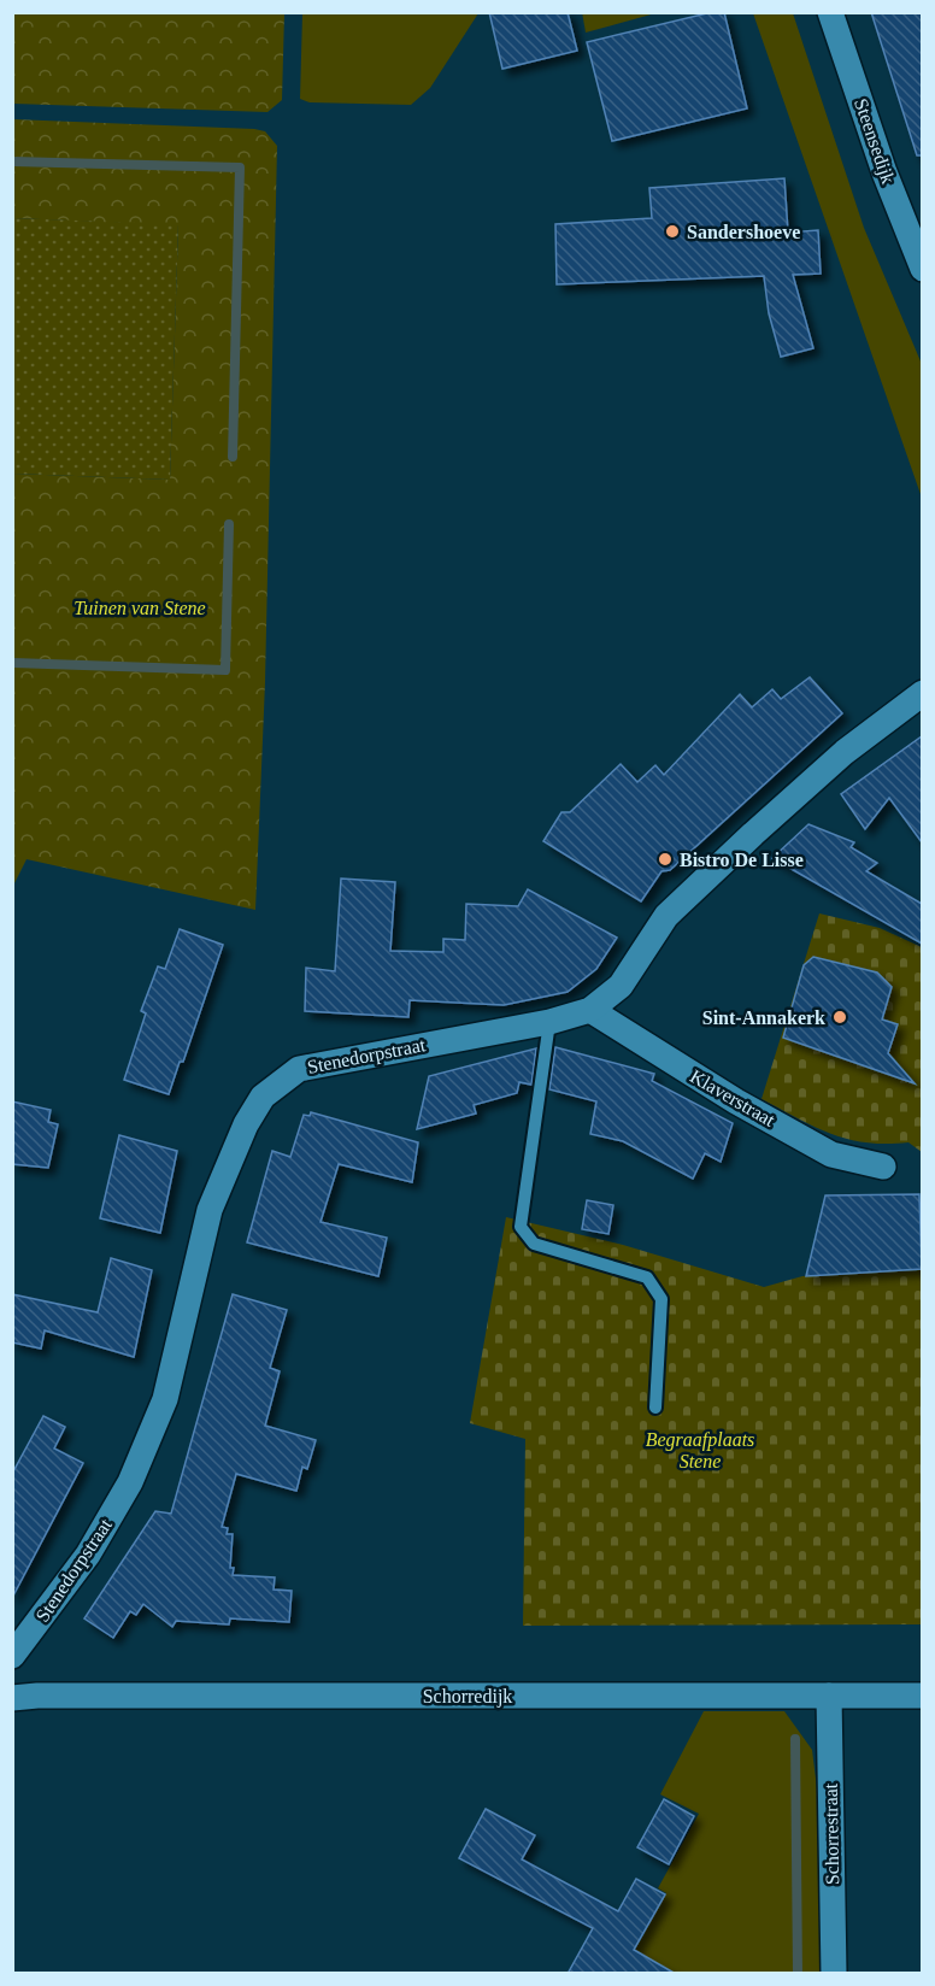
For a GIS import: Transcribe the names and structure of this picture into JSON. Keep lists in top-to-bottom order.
{
  "streets": {
    "street": [
      "Steensedijk",
      "Stenedorpstraat",
      "Klaverstraat",
      "Schorredijk",
      "Schorrestraat"
    ]
  },
  "crossings": [
    ["Stenedorpstraat", "Klaverstraat"],
    ["Schorredijk", "Schorrestraat"]
  ],
  "parks": ["Tuinen van Stene", "Begraafplaats Stene"],
  "places": ["Sandershoeve", "Bistro De Lisse", "Sint-Annakerk"]
}
